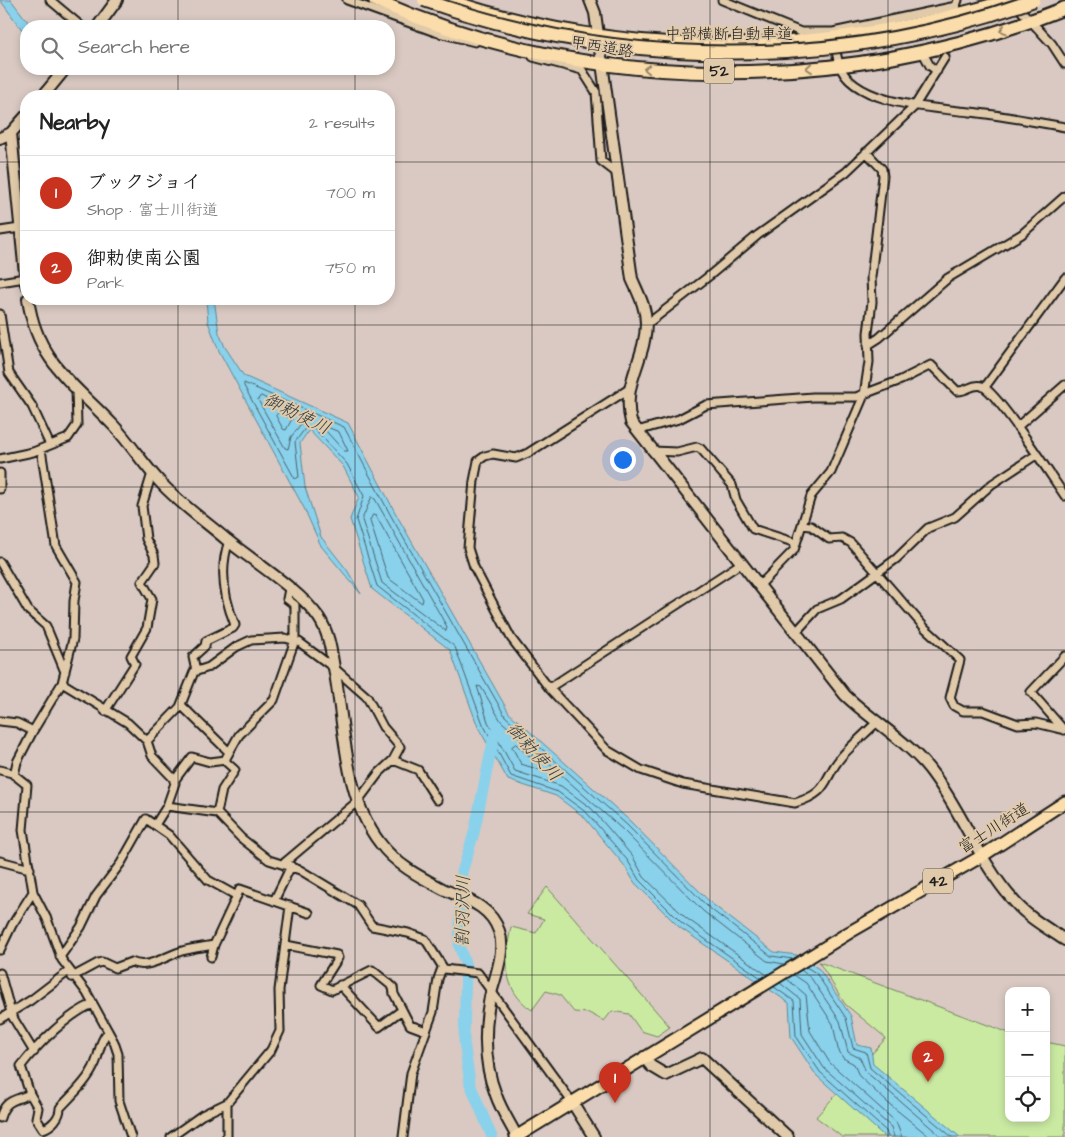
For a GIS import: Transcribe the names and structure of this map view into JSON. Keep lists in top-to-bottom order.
{
  "streets": {
    "highway": ["中部横断自動車道", "甲西道路", "52"],
    "main road": ["富士川街道", "42"]
  },
  "crossings": [
    ["富士川街道", "42"]
  ],
  "water": ["御勅使川", "割羽沢川"],
  "page": {
    "search": "Search here",
    "heading": ["Nearby", "2 results"],
    "list": [
      {
        "mark": "1",
        "name": "ブックジョイ",
        "note": "Shop · 富士川街道",
        "value": "700 m"
      },
      {
        "mark": "2",
        "name": "御勅使南公園",
        "note": "Park",
        "value": "750 m"
      }
    ],
    "map_buttons": ["+", "−"],
    "pins": ["2", "1"]
  }
}
